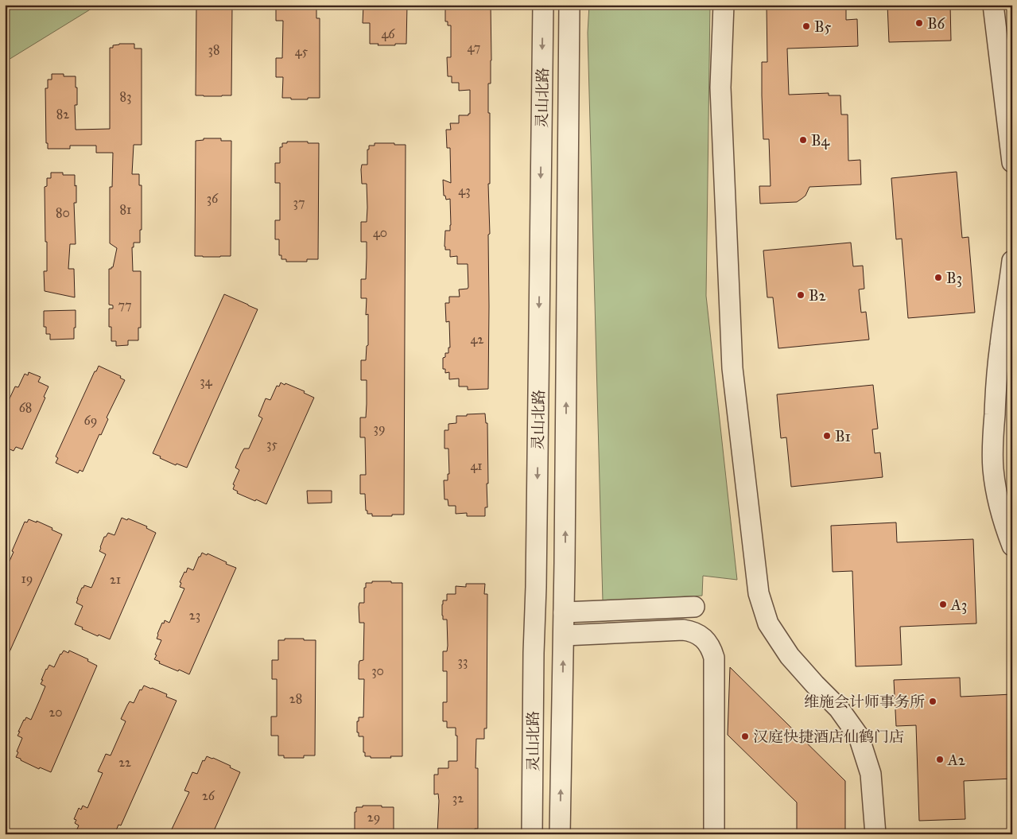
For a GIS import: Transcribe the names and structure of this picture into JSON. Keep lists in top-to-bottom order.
{
  "streets": {
    "street": ["灵山北路"]
  },
  "places": [
    "B6",
    "B5",
    "B4",
    "B3",
    "B2",
    "B1",
    "A3",
    "维施会计师事务所",
    "汉庭快捷酒店仙鹤门店",
    "A2"
  ],
  "house_numbers": [
    "46",
    "47",
    "38",
    "45",
    "83",
    "82",
    "43",
    "36",
    "37",
    "81",
    "80",
    "40",
    "77",
    "42",
    "34",
    "68",
    "69",
    "39",
    "35",
    "41",
    "19",
    "21",
    "23",
    "33",
    "30",
    "28",
    "20",
    "22",
    "26",
    "32",
    "29"
  ]
}
